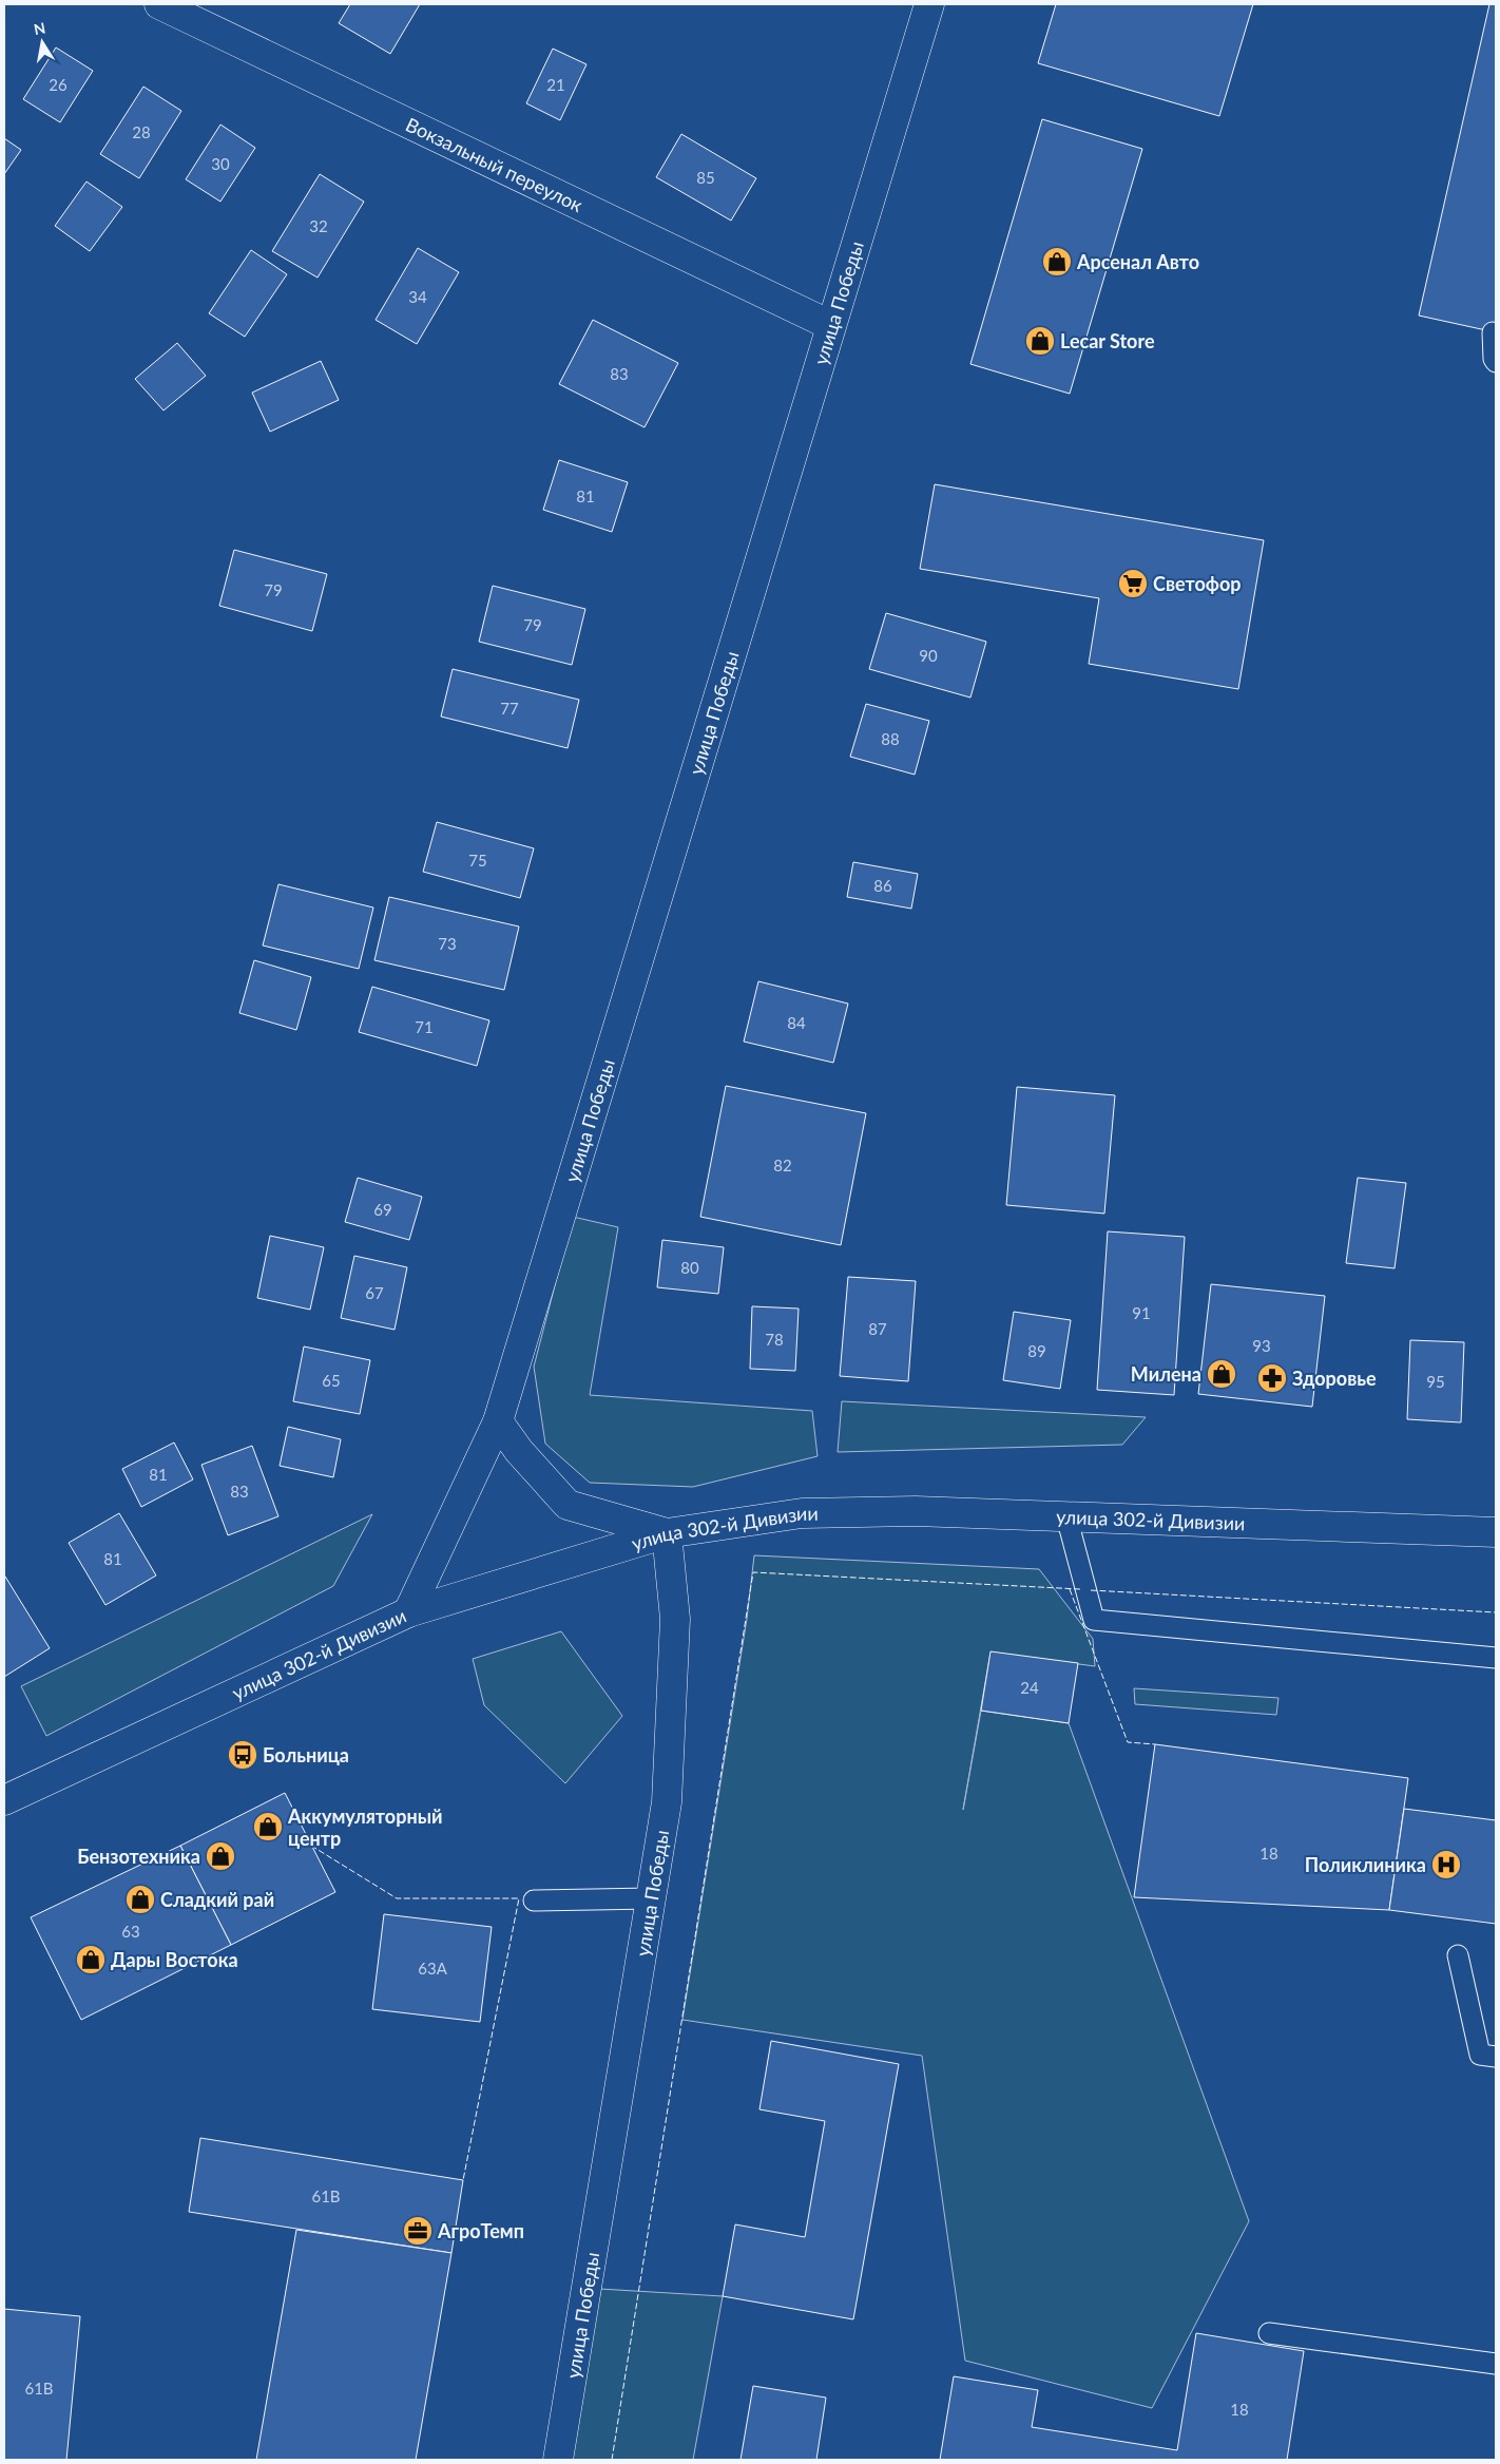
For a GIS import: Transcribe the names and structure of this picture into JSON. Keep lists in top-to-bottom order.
{
  "streets": {
    "street": ["Вокзальный переулок", "улица Победы", "улица 302-й Дивизии"]
  },
  "crossings": [
    ["Вокзальный переулок", "улица Победы"],
    ["улица Победы", "улица 302-й Дивизии"]
  ],
  "places": {
    "shop": [
      "Арсенал Авто",
      "Lecar Store",
      "Милена",
      "Аккумуляторный центр",
      "Бензотехника",
      "Сладкий рай",
      "Дары Востока"
    ],
    "supermarket": ["Светофор"],
    "pharmacy": ["Здоровье"],
    "bus stop": ["Больница"],
    "hospital": ["Поликлиника"],
    "office": ["АгроТемп"]
  },
  "house_numbers": [
    "26",
    "21",
    "28",
    "30",
    "85",
    "32",
    "34",
    "83",
    "81",
    "79",
    "79",
    "90",
    "77",
    "88",
    "75",
    "86",
    "73",
    "84",
    "71",
    "82",
    "69",
    "80",
    "67",
    "91",
    "87",
    "78",
    "93",
    "89",
    "65",
    "95",
    "81",
    "83",
    "81",
    "24",
    "18",
    "63",
    "63А",
    "61В",
    "61В",
    "18"
  ],
  "north": "top"
}
